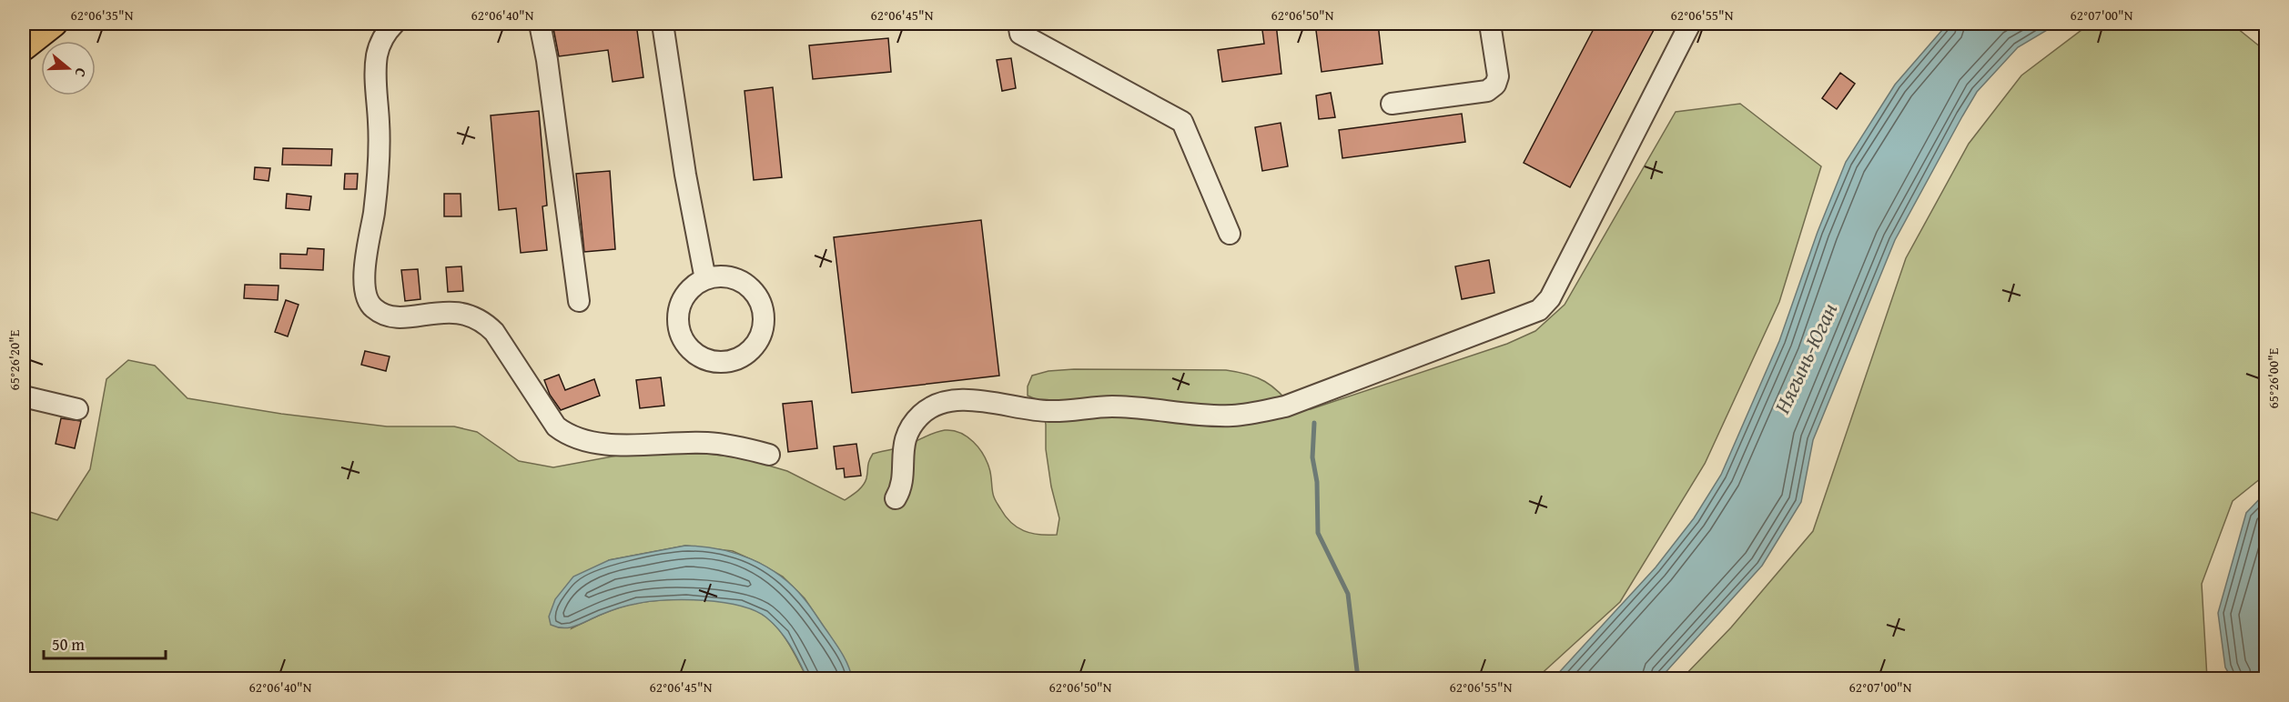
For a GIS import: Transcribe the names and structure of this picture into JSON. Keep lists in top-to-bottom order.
{
  "water": ["Нягынь-Юган"],
  "scale_bar": "50 m",
  "north": "right",
  "coordinates": [
    "62°06'35\"N",
    "62°06'40\"N",
    "62°06'45\"N",
    "62°06'50\"N",
    "62°06'55\"N",
    "62°07'00\"N",
    "65°26'20\"E",
    "65°26'00\"E"
  ]
}
